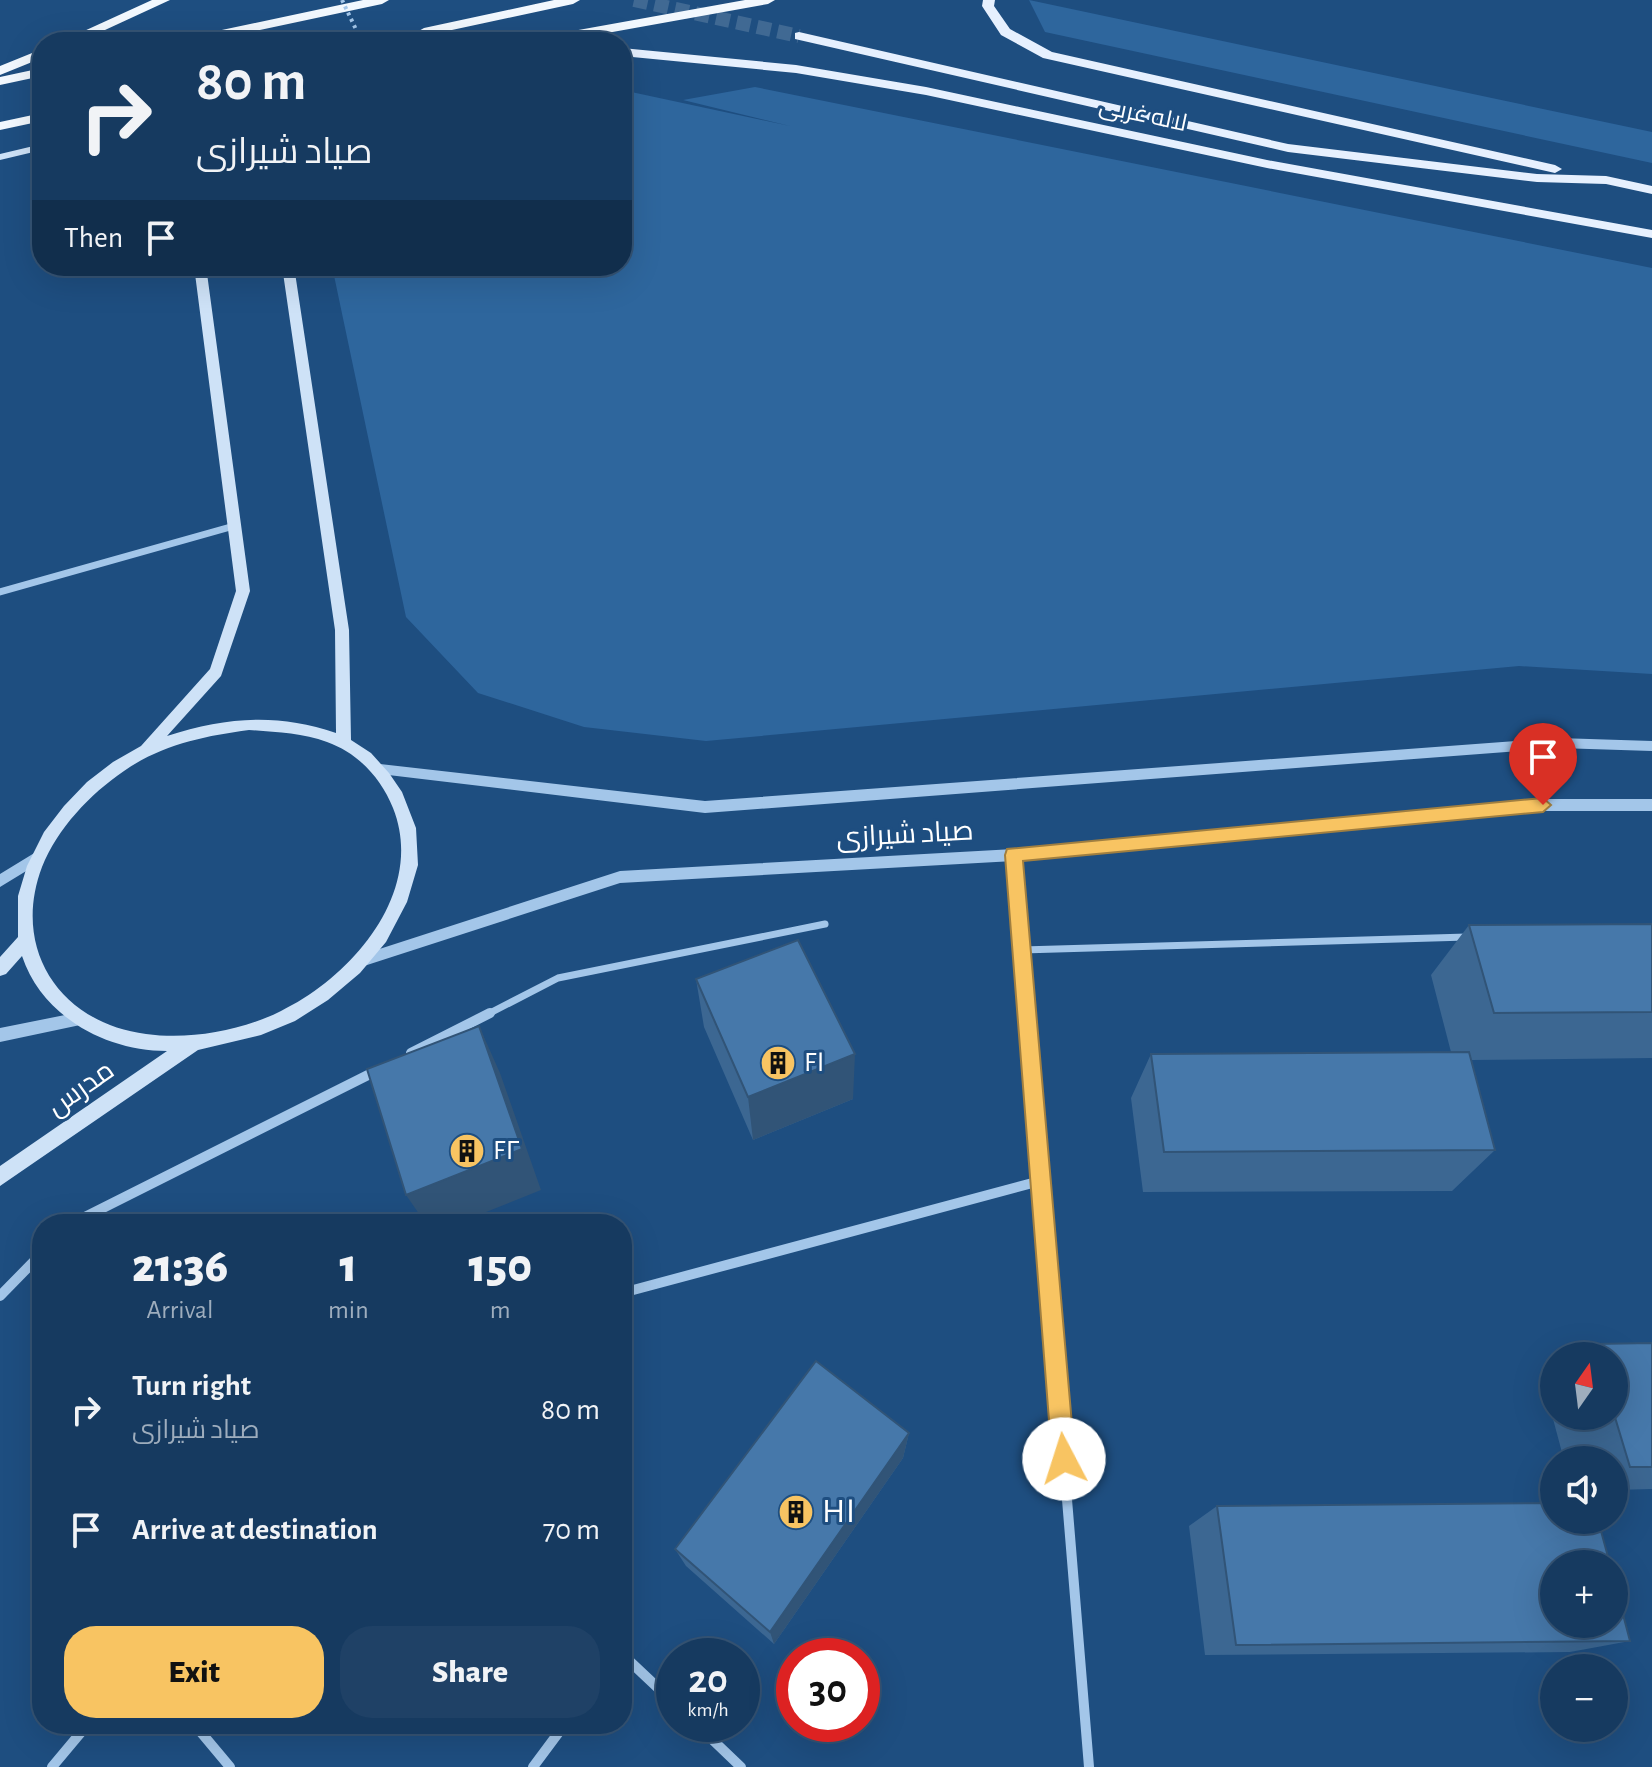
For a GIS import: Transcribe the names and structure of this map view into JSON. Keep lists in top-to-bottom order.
{
  "streets": {
    "main road": ["لاله غربی", "مدرس"],
    "street": ["صیاد شیرازی"]
  },
  "places": {
    "building": ["F۱", "F۲", "H۱"]
  },
  "north": "top",
  "page": {
    "turn": ["80 m", "صیاد شیرازی"],
    "then": "Then",
    "eta": [
      "21:36",
      "Arrival",
      "1",
      "min",
      "150",
      "m"
    ],
    "map_buttons": ["+", "−"],
    "list": [
      {
        "name": "Turn right",
        "note": "صیاد شیرازی",
        "value": "80 m"
      },
      {
        "name": "Arrive at destination",
        "value": "70 m"
      }
    ],
    "buttons": ["Exit", "Share"],
    "speed": "20 km/h",
    "limit": "30"
  }
}
